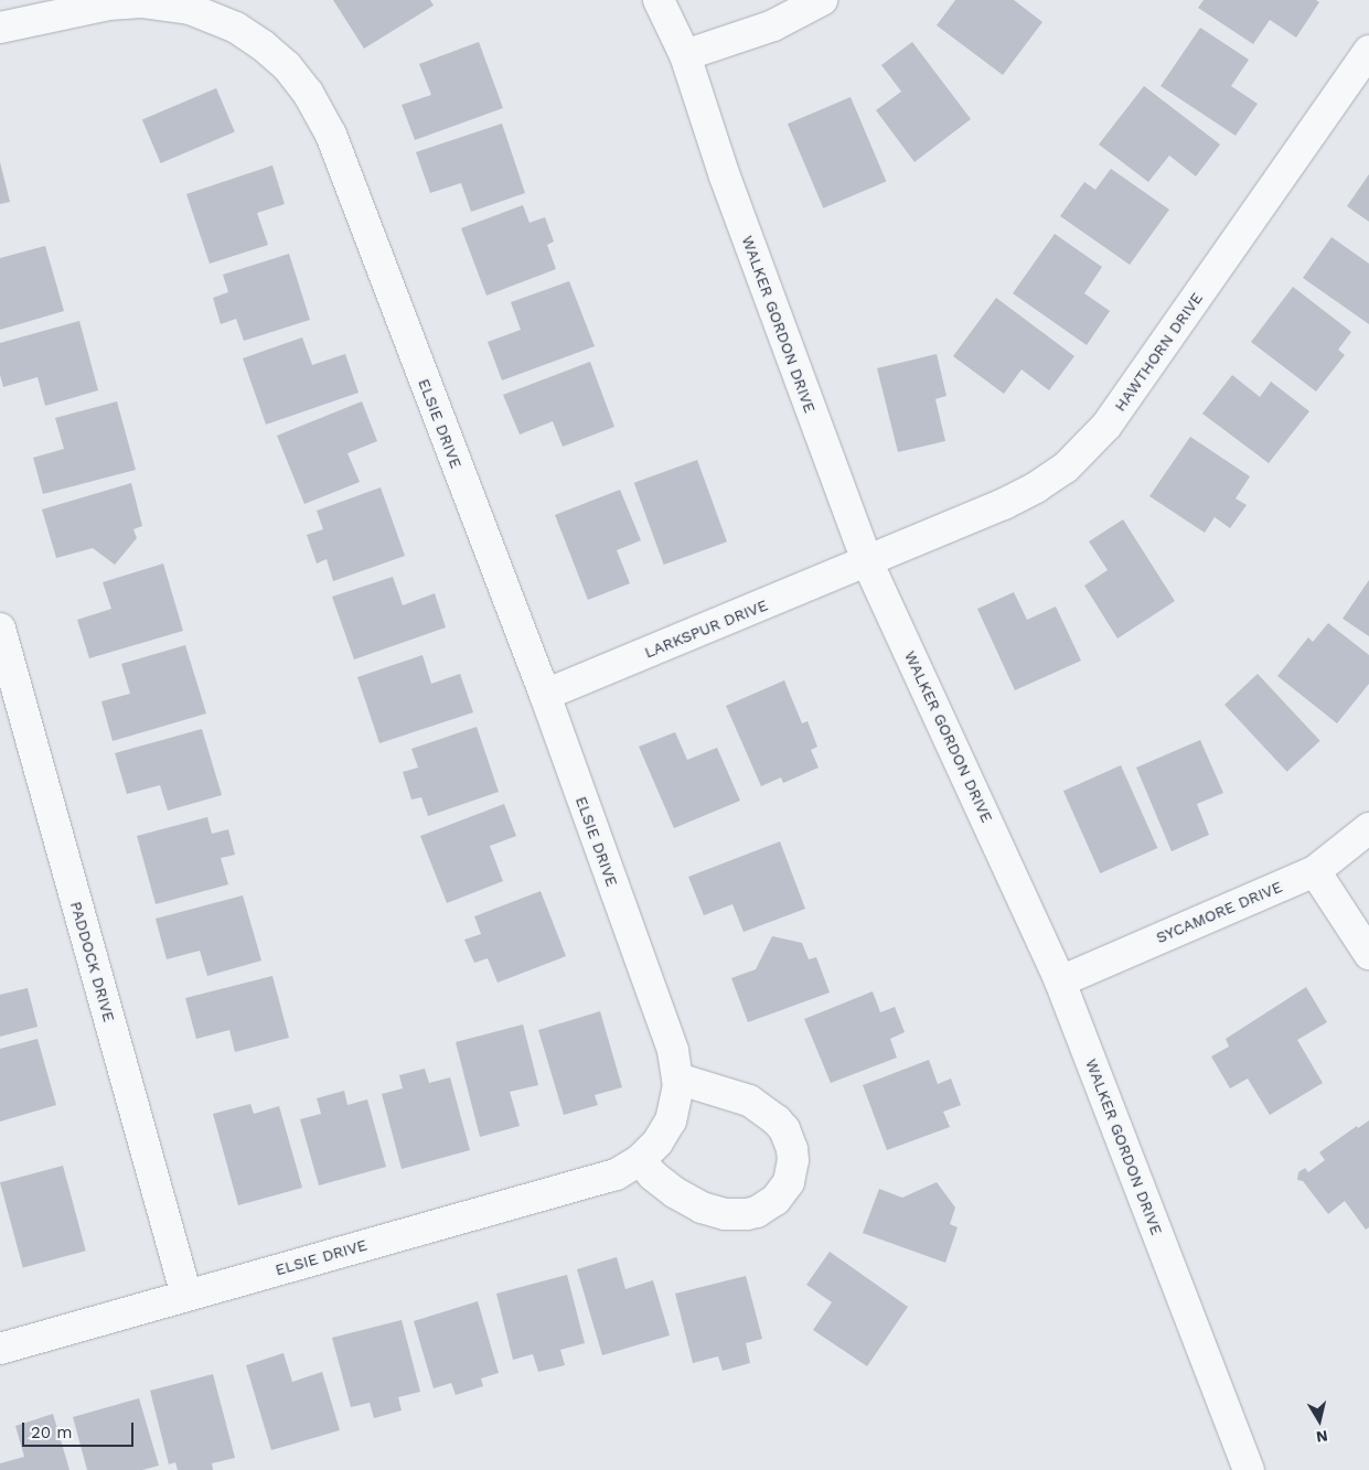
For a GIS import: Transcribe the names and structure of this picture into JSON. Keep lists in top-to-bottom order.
{
  "streets": {
    "street": [
      "WALKER GORDON DRIVE",
      "HAWTHORN DRIVE",
      "ELSIE DRIVE",
      "LARKSPUR DRIVE",
      "SYCAMORE DRIVE",
      "PADDOCK DRIVE"
    ]
  },
  "crossings": [
    ["WALKER GORDON DRIVE", "HAWTHORN DRIVE"],
    ["WALKER GORDON DRIVE", "LARKSPUR DRIVE"],
    ["WALKER GORDON DRIVE", "SYCAMORE DRIVE"],
    ["HAWTHORN DRIVE", "LARKSPUR DRIVE"],
    ["ELSIE DRIVE", "LARKSPUR DRIVE"],
    ["ELSIE DRIVE", "PADDOCK DRIVE"]
  ],
  "scale_bar": "20 m",
  "north": "bottom"
}
